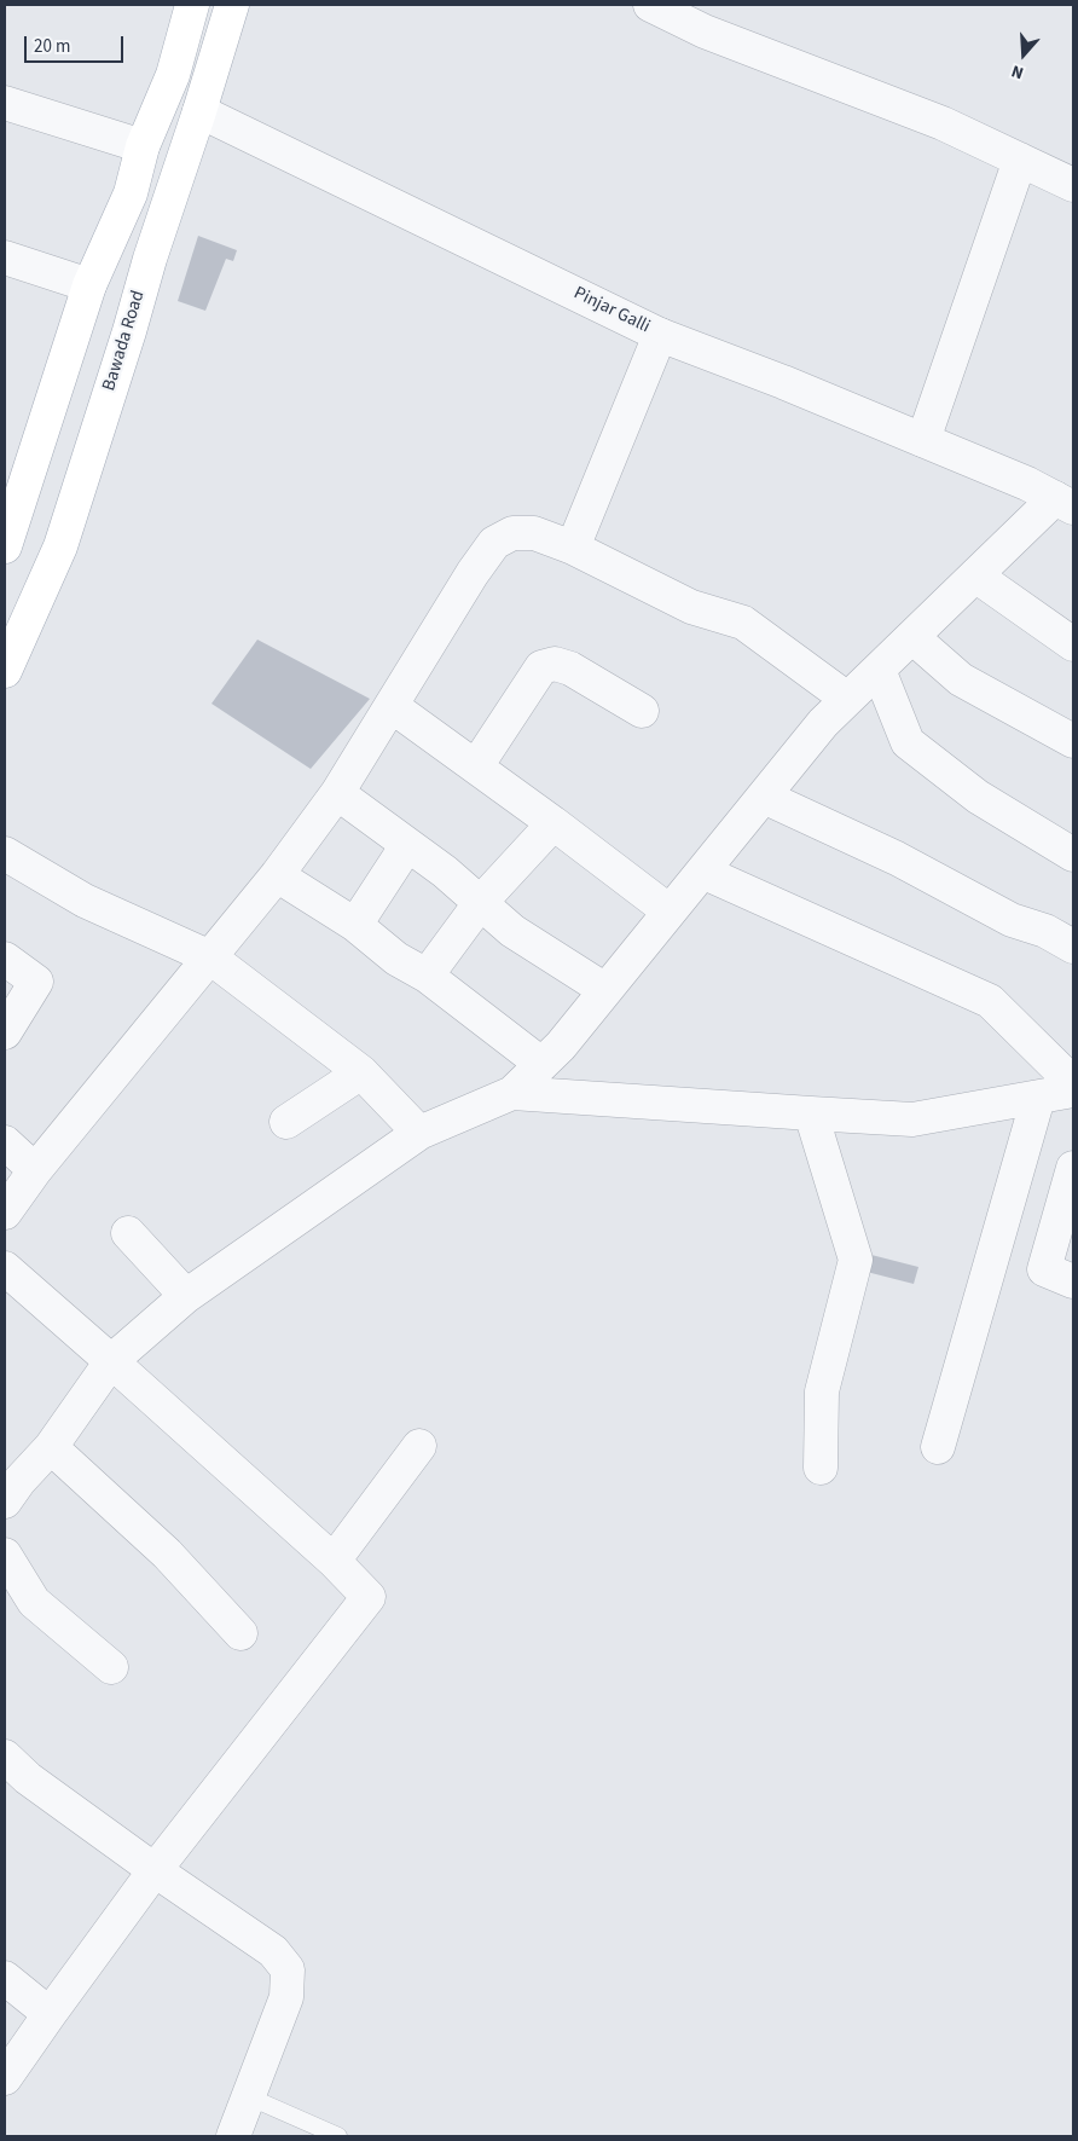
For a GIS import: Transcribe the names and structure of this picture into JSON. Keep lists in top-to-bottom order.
{
  "streets": {
    "main road": ["Bawada Road"],
    "street": ["Pinjar Galli"]
  },
  "crossings": [
    ["Pinjar Galli", "Bawada Road"]
  ],
  "scale_bar": "20 m",
  "north": "bottom"
}
